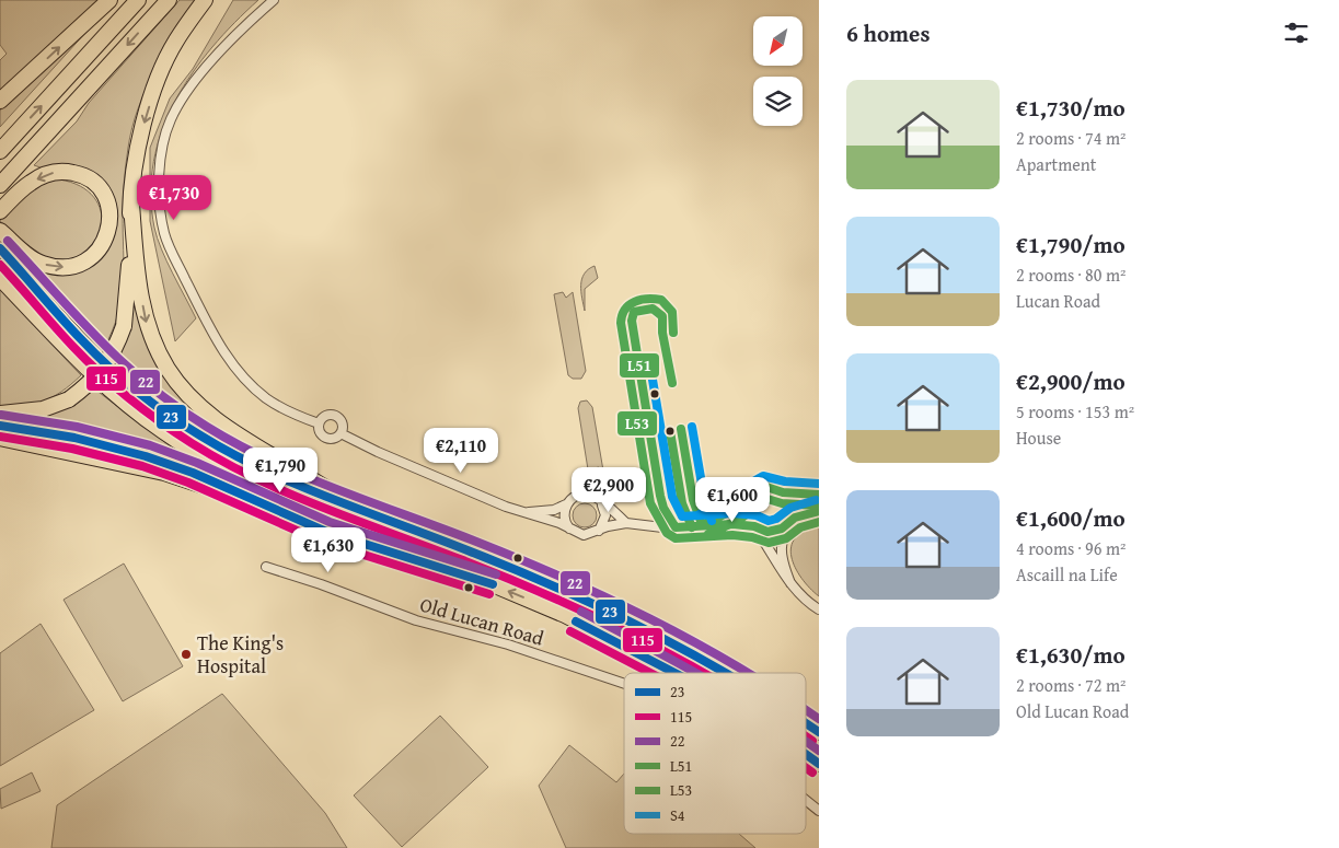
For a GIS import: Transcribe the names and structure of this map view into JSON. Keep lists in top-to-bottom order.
{
  "streets": {
    "street": ["Old Lucan Road"]
  },
  "places": ["The King's Hospital"],
  "lines": [
    "transit line 22",
    "transit line 23",
    "transit line 115",
    "transit line L53",
    "transit line L51",
    "transit line S4"
  ],
  "legend": [
    "23",
    "115",
    "22",
    "L51",
    "L53",
    "S4"
  ],
  "north": "bottom left",
  "page": {
    "heading": "6 homes",
    "list": [
      {
        "name": "€1,730/mo",
        "note": "2 rooms · 74 m² · Apartment"
      },
      {
        "name": "€1,790/mo",
        "note": "2 rooms · 80 m² · Lucan Road"
      },
      {
        "name": "€2,900/mo",
        "note": "5 rooms · 153 m² · House"
      },
      {
        "name": "€1,600/mo",
        "note": "4 rooms · 96 m² · Ascaill na Life"
      },
      {
        "name": "€1,630/mo",
        "note": "2 rooms · 72 m² · Old Lucan Road"
      }
    ],
    "price": [
      "€1,730",
      "€2,110",
      "€1,790",
      "€2,900",
      "€1,600",
      "€1,630"
    ]
  }
}
